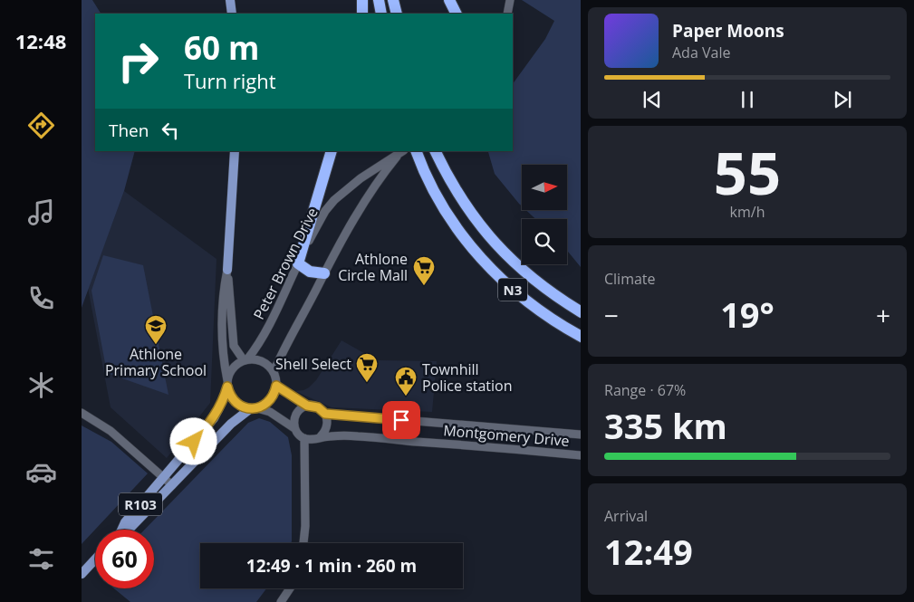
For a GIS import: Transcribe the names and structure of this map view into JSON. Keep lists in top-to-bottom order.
{
  "streets": {
    "highway": ["N3"],
    "main road": ["R103"],
    "street": ["Peter Brown Drive", "Montgomery Drive"]
  },
  "crossings": [
    ["Peter Brown Drive", "R103"]
  ],
  "places": {
    "supermarket": ["Athlone Circle Mall", "Shell Select"],
    "school or university": ["Athlone Primary School"],
    "public building": ["Townhill Police station"]
  },
  "north": "right",
  "page": {
    "tabs": "12:48",
    "turn": ["60 m", "Turn right"],
    "song": ["Paper Moons", "Ada Vale"],
    "then": "Then",
    "tile": [
      ["55", "km/h"],
      "Climate",
      ["Range · 67%", "335 km"],
      ["Arrival", "12:49"]
    ],
    "heat": ["−", "19°", "+"],
    "limit": "60",
    "trip": "12:49 · 1 min · 260 m"
  }
}
